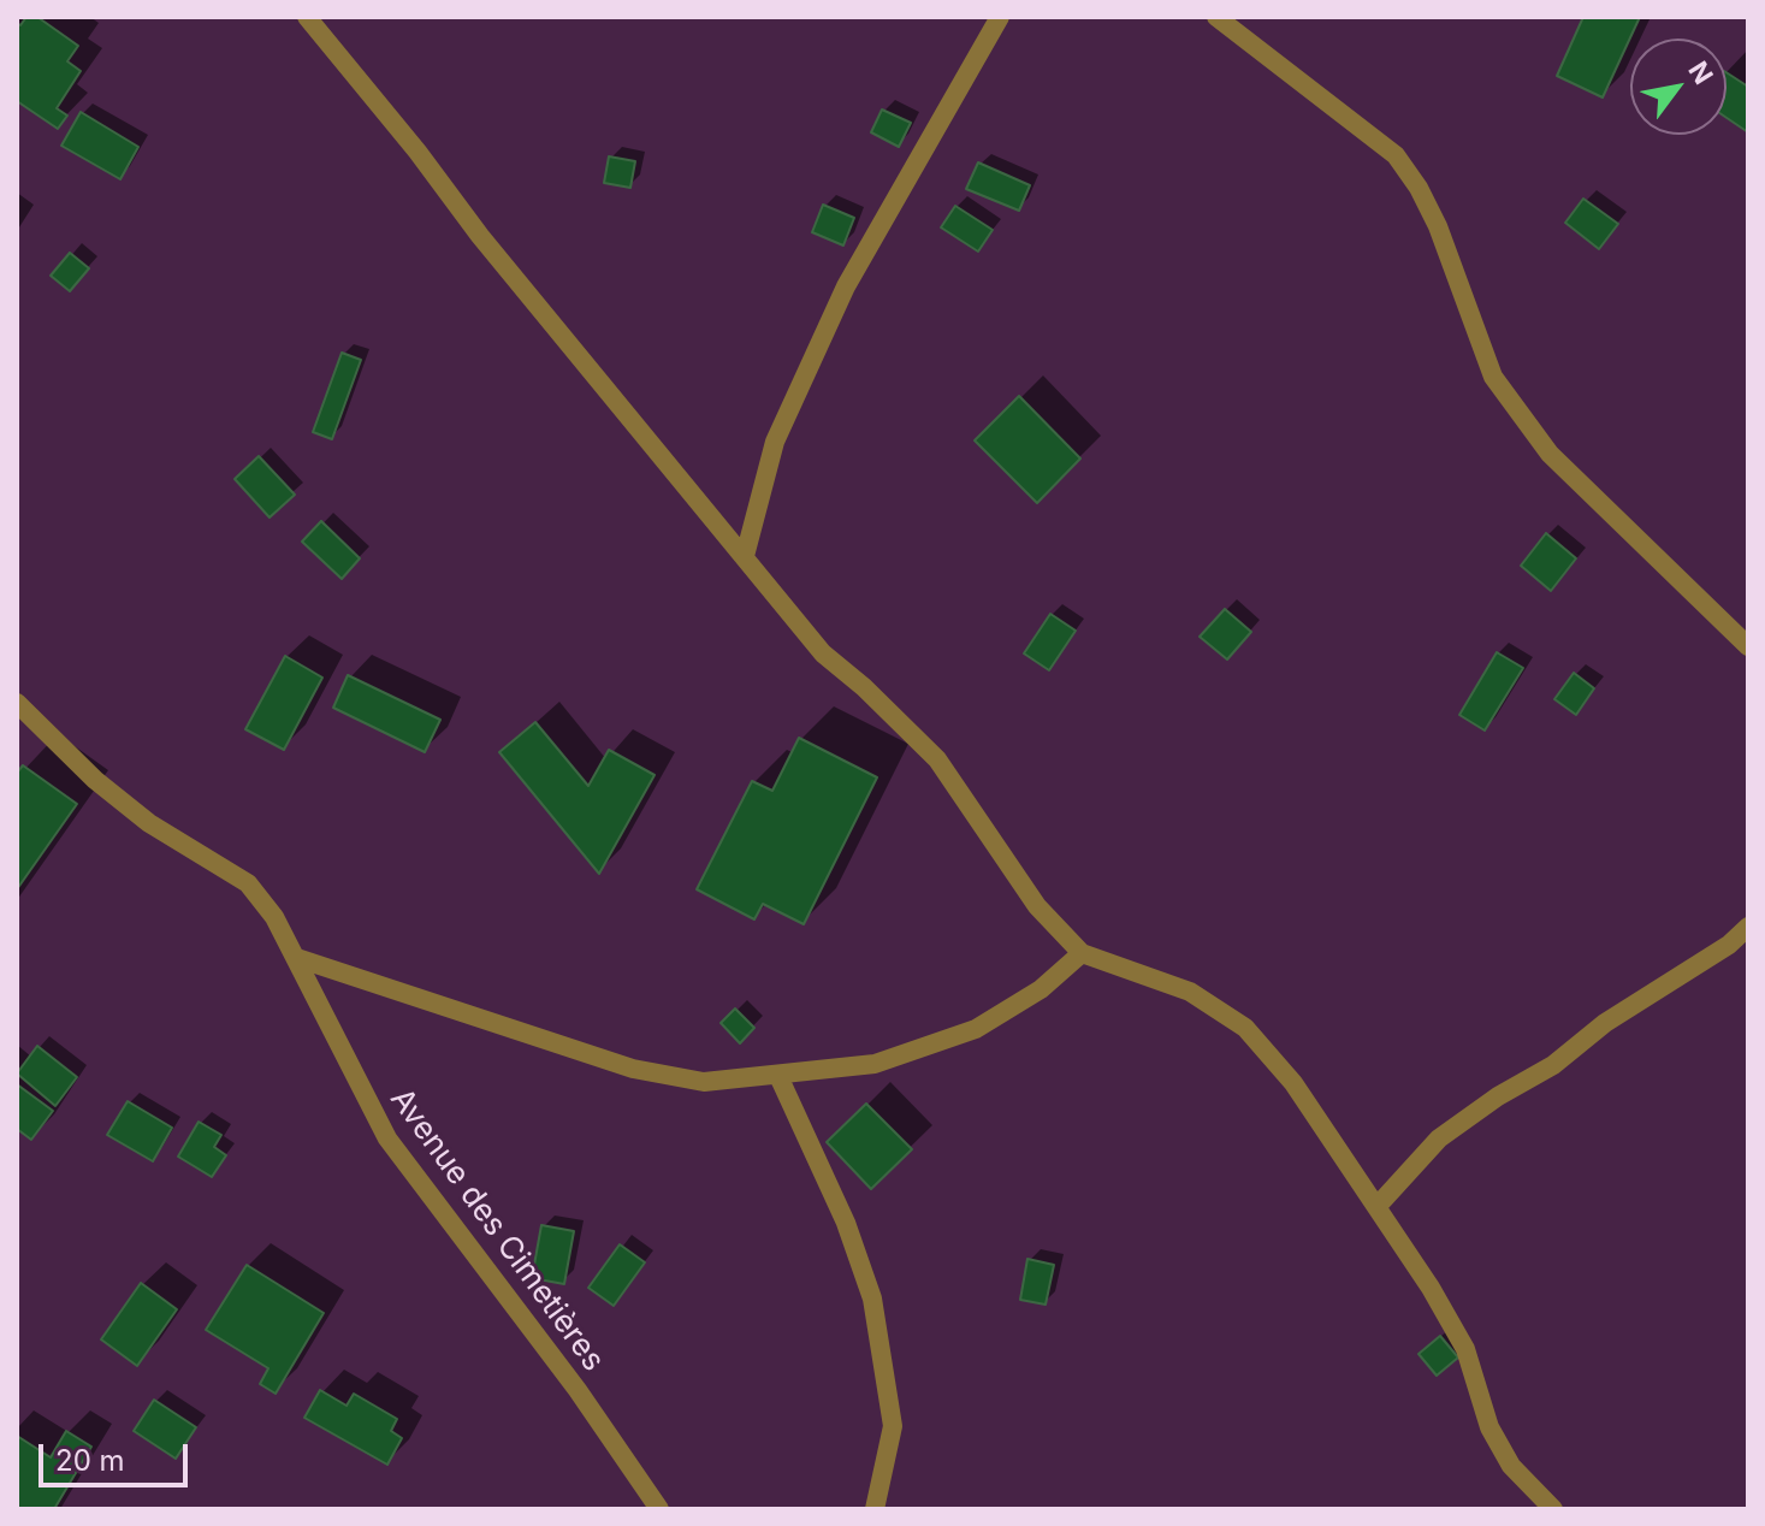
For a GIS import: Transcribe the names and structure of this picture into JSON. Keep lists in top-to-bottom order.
{
  "streets": {
    "street": ["Avenue des Cimetières"]
  },
  "scale_bar": "20 m",
  "north": "top right"
}
